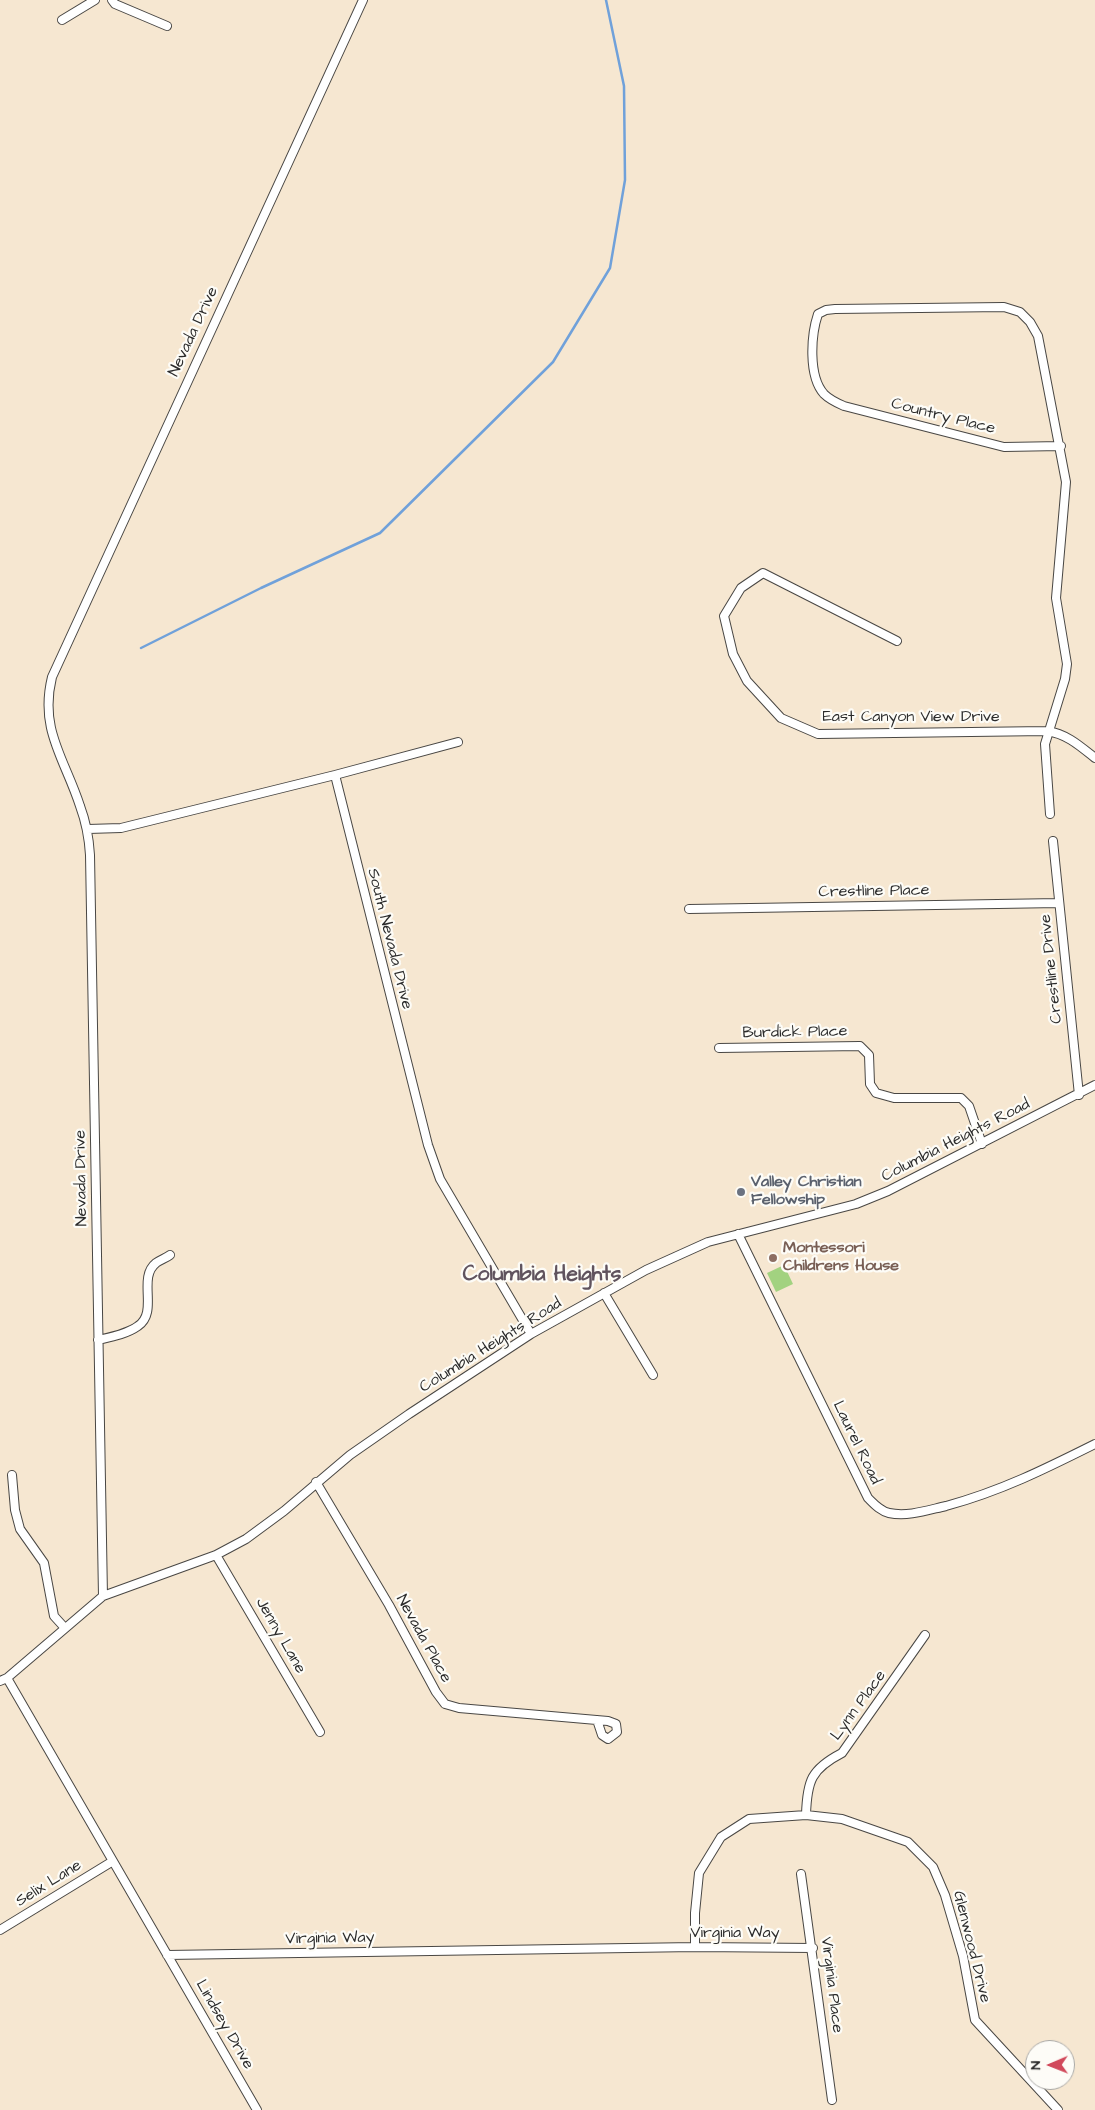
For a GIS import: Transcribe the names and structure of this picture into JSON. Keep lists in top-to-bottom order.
{
  "streets": {
    "street": [
      "Nevada Drive",
      "Country Place",
      "East Canyon View Drive",
      "Crestline Place",
      "South Nevada Drive",
      "Crestline Drive",
      "Burdick Place",
      "Columbia Heights Road",
      "Laurel Road",
      "Jenny Lane",
      "Nevada Place",
      "Lynn Place",
      "Selix Lane",
      "Virginia Way",
      "Glenwood Drive",
      "Virginia Place",
      "Lindsey Drive"
    ]
  },
  "crossings": [
    ["Nevada Drive", "Columbia Heights Road"],
    ["Crestline Place", "Crestline Drive"],
    ["South Nevada Drive", "Columbia Heights Road"],
    ["Crestline Drive", "Columbia Heights Road"],
    ["Burdick Place", "Columbia Heights Road"],
    ["Columbia Heights Road", "Laurel Road"],
    ["Columbia Heights Road", "Jenny Lane"],
    ["Columbia Heights Road", "Nevada Place"],
    ["Lynn Place", "Glenwood Drive"],
    ["Virginia Way", "Glenwood Drive"],
    ["Virginia Way", "Virginia Place"],
    ["Virginia Way", "Lindsey Drive"]
  ],
  "districts": ["Columbia Heights"],
  "places": ["Valley Christian Fellowship", "Montessori Childrens House"],
  "north": "left"
}
